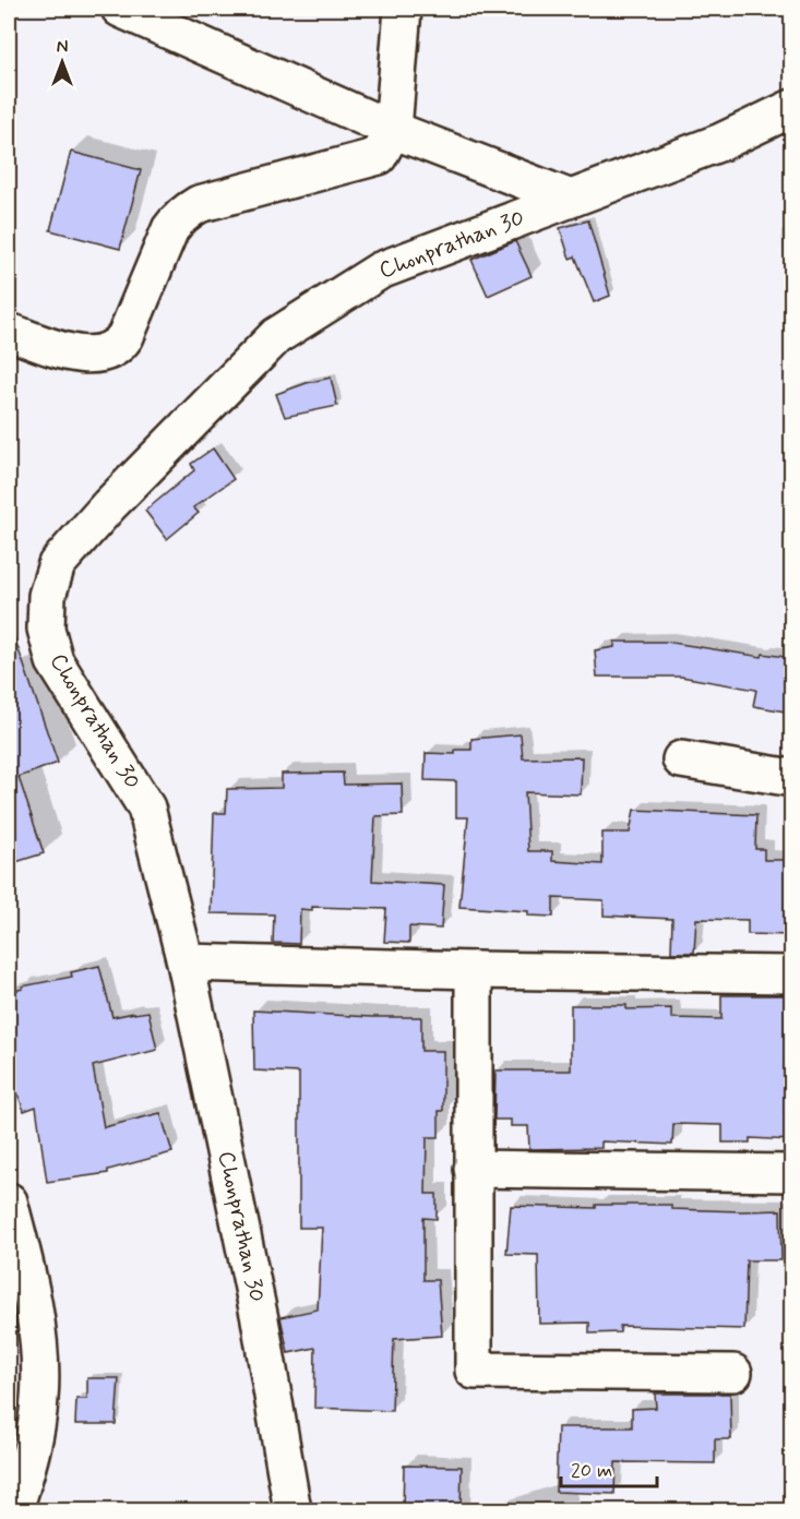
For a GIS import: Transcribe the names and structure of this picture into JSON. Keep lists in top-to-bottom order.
{
  "streets": {
    "street": ["Chonprathan 30"]
  },
  "scale_bar": "20 m",
  "north": "top"
}
